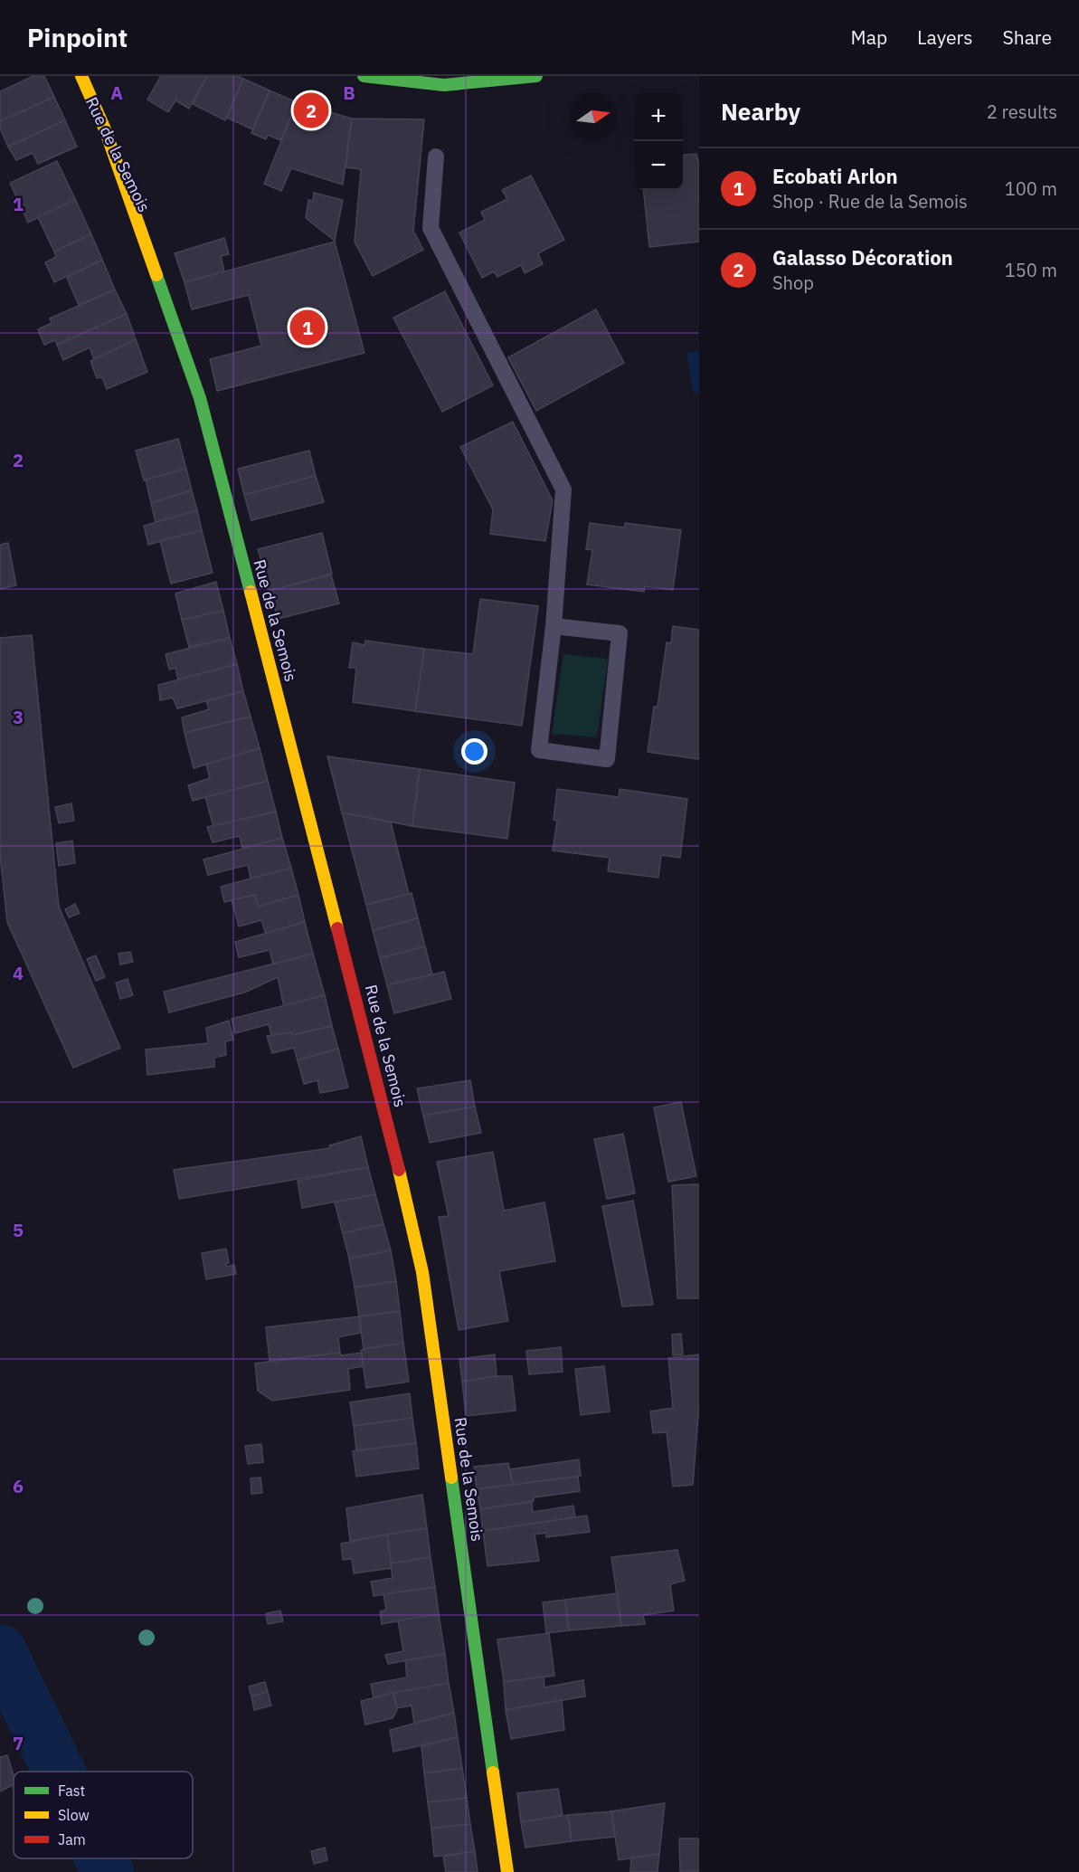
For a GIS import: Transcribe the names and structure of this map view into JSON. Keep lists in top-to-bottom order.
{
  "streets": {
    "main road": ["Rue de la Semois"]
  },
  "legend": ["Fast", "Slow", "Jam"],
  "north": "right",
  "page": {
    "header": "Pinpoint",
    "nav": ["Map", "Layers", "Share"],
    "heading": ["Nearby", "2 results"],
    "pins": ["2", "1"],
    "map_buttons": ["+", "−"],
    "list": [
      {
        "mark": "1",
        "name": "Ecobati Arlon",
        "note": "Shop · Rue de la Semois",
        "value": "100 m"
      },
      {
        "mark": "2",
        "name": "Galasso Décoration",
        "note": "Shop",
        "value": "150 m"
      }
    ]
  },
  "grid": {
    "columns": ["A", "B"],
    "rows": [
      "1",
      "2",
      "3",
      "4",
      "5",
      "6",
      "7"
    ]
  }
}
